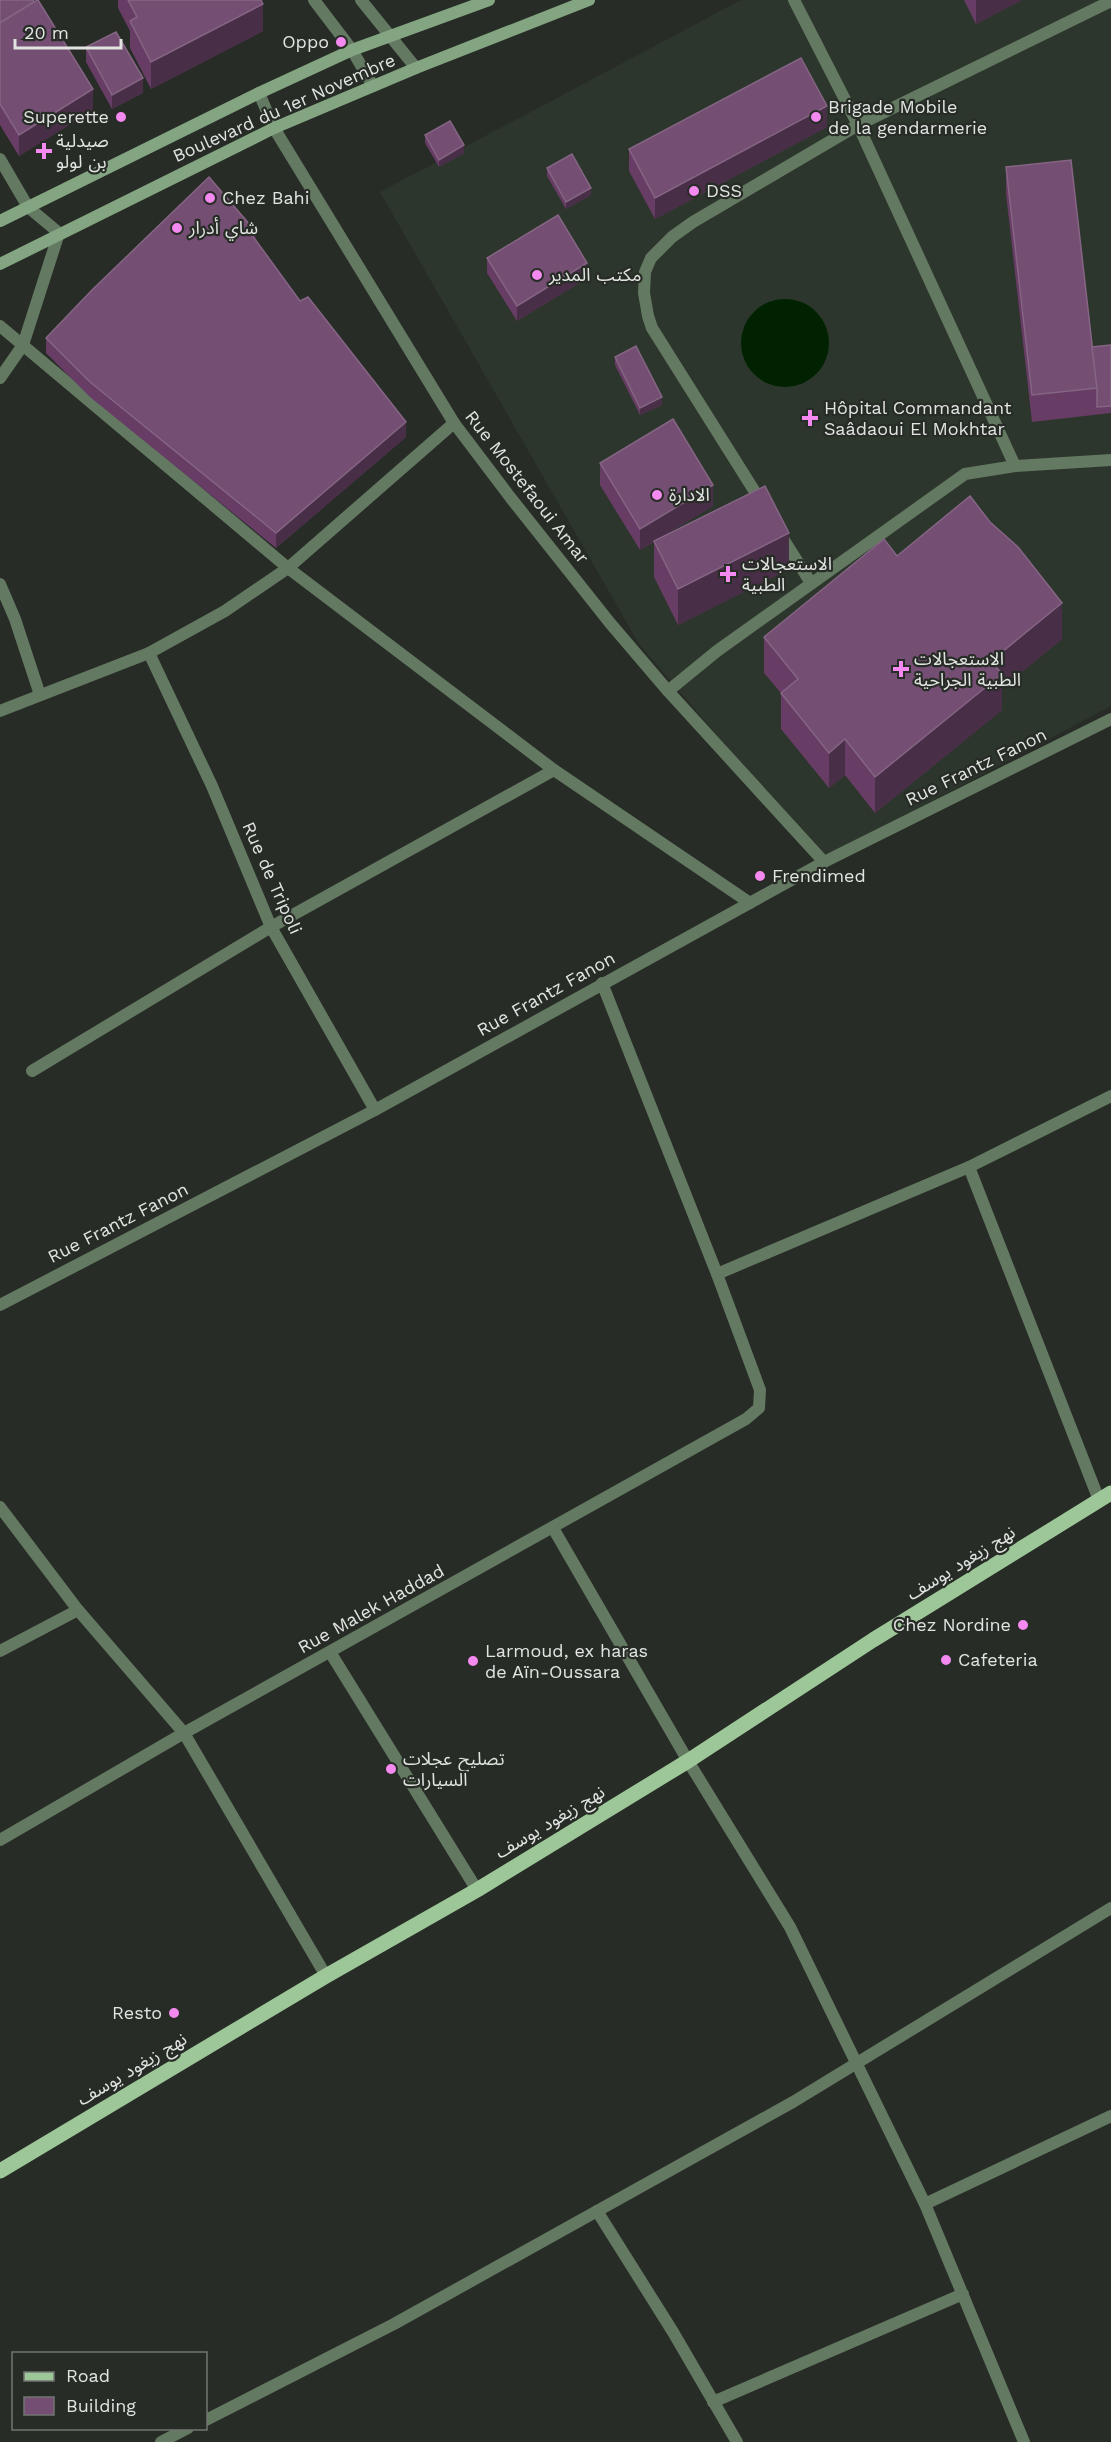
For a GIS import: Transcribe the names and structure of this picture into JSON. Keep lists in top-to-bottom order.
{
  "streets": {
    "main road": ["Boulevard du 1er Novembre", "نهج زيغود يوسف"],
    "street": [
      "Rue Mostefaoui Amar",
      "Rue Frantz Fanon",
      "Rue de Tripoli",
      "Rue Malek Haddad"
    ]
  },
  "crossings": [
    ["Boulevard du 1er Novembre", "Rue Mostefaoui Amar"],
    ["Rue Mostefaoui Amar", "Rue Frantz Fanon"],
    ["Rue Frantz Fanon", "Rue de Tripoli"]
  ],
  "places": {
    "other": [
      "Oppo",
      "Superette",
      "Brigade Mobile de la gendarmerie",
      "DSS",
      "Chez Bahi",
      "شاي أدرار",
      "مكتب المدير",
      "الادارة",
      "Frendimed",
      "Chez Nordine",
      "Cafeteria",
      "Larmoud, ex haras de Aïn-Oussara",
      "تصليح عجلات السيارات",
      "Resto"
    ],
    "health": [
      "صيدلية بن لولو",
      "Hôpital Commandant Saâdaoui El Mokhtar",
      "الاستعجالات الطبية",
      "الاستعجالات الطبية الجراحية"
    ]
  },
  "legend": ["Road", "Building"],
  "scale_bar": "20 m"
}
